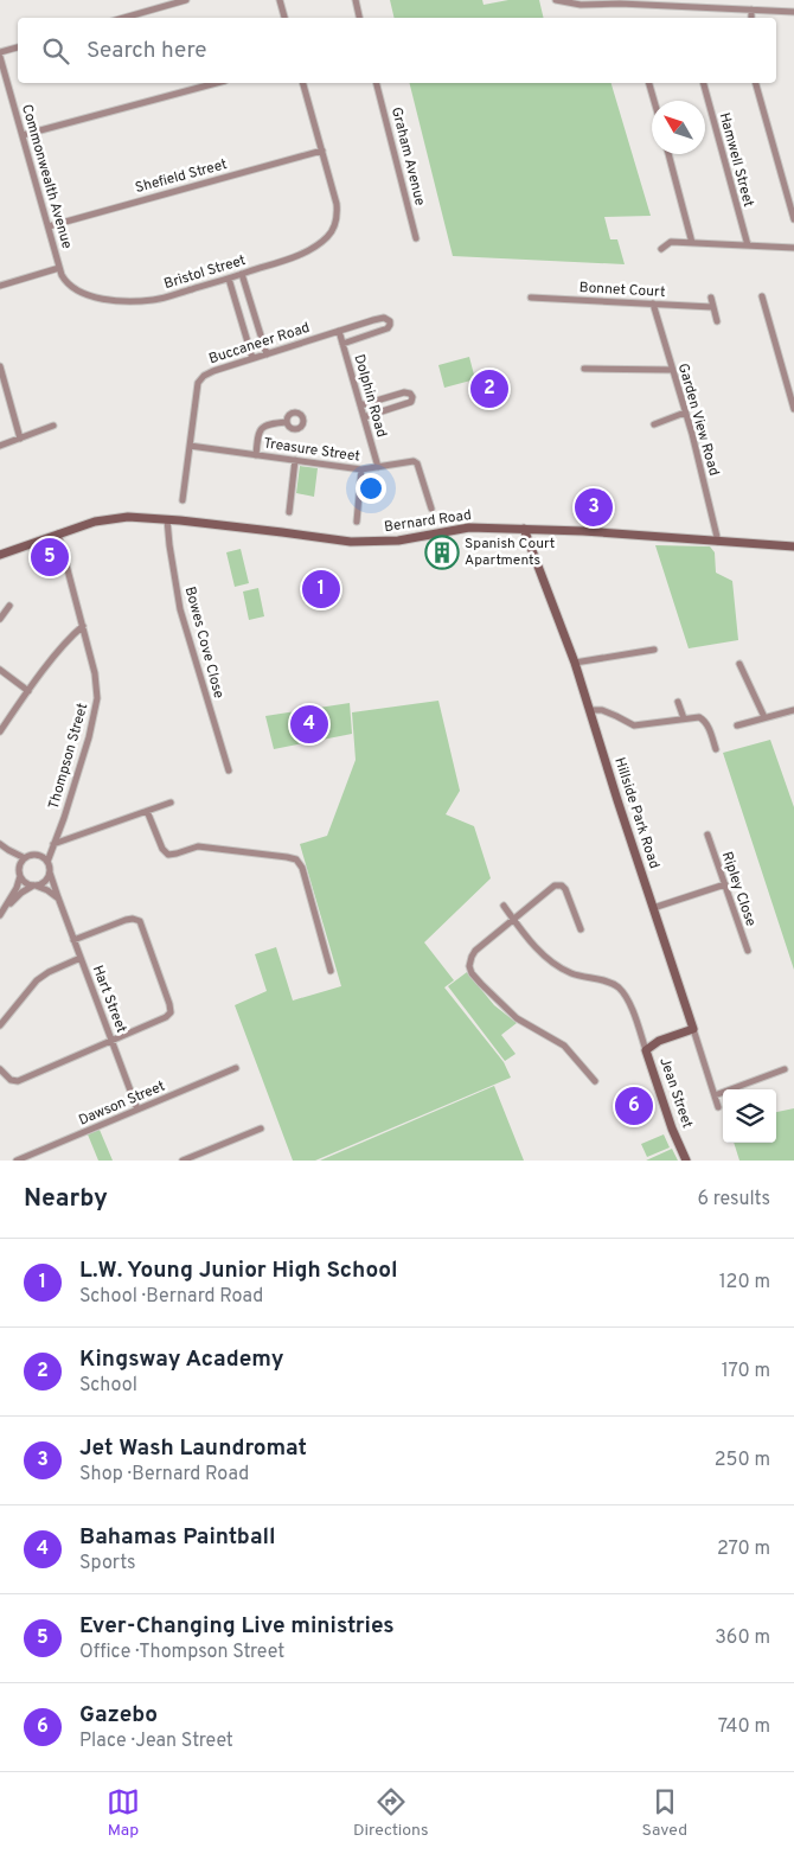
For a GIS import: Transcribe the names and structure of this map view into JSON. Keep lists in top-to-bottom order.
{
  "streets": {
    "main road": ["Bernard Road", "Hillside Park Road", "Jean Street"],
    "street": [
      "Graham Avenue",
      "Hamwell Street",
      "Commonwealth Avenue",
      "Shefield Street",
      "Bristol Street",
      "Bonnet Court",
      "Buccaneer Road",
      "Dolphin Road",
      "Garden View Road",
      "Treasure Street",
      "Bowes Cove Close",
      "Thompson Street",
      "Ripley Close",
      "Hart Street",
      "Dawson Street"
    ]
  },
  "crossings": [
    ["Commonwealth Avenue", "Shefield Street"],
    ["Commonwealth Avenue", "Bristol Street"],
    ["Shefield Street", "Bristol Street"],
    ["Bonnet Court", "Garden View Road"],
    ["Buccaneer Road", "Dolphin Road"],
    ["Buccaneer Road", "Treasure Street"],
    ["Dolphin Road", "Treasure Street"],
    ["Garden View Road", "Bernard Road"],
    ["Bernard Road", "Bowes Cove Close"],
    ["Bernard Road", "Thompson Street"],
    ["Bernard Road", "Hillside Park Road"],
    ["Thompson Street", "Hart Street"],
    ["Hillside Park Road", "Jean Street"],
    ["Hart Street", "Dawson Street"]
  ],
  "places": {
    "building": ["Spanish Court Apartments"]
  },
  "north": "top left",
  "page": {
    "search": "Search here",
    "pins": [
      "2",
      "3",
      "5",
      "1",
      "4",
      "6"
    ],
    "heading": ["Nearby", "6 results"],
    "list": [
      {
        "mark": "1",
        "name": "L.W. Young Junior High School",
        "note": "School · Bernard Road",
        "value": "120 m"
      },
      {
        "mark": "2",
        "name": "Kingsway Academy",
        "note": "School",
        "value": "170 m"
      },
      {
        "mark": "3",
        "name": "Jet Wash Laundromat",
        "note": "Shop · Bernard Road",
        "value": "250 m"
      },
      {
        "mark": "4",
        "name": "Bahamas Paintball",
        "note": "Sports",
        "value": "270 m"
      },
      {
        "mark": "5",
        "name": "Ever-Changing Live ministries",
        "note": "Office · Thompson Street",
        "value": "360 m"
      },
      {
        "mark": "6",
        "name": "Gazebo",
        "note": "Place · Jean Street",
        "value": "740 m"
      }
    ],
    "nav": ["Map", "Directions", "Saved"]
  }
}
